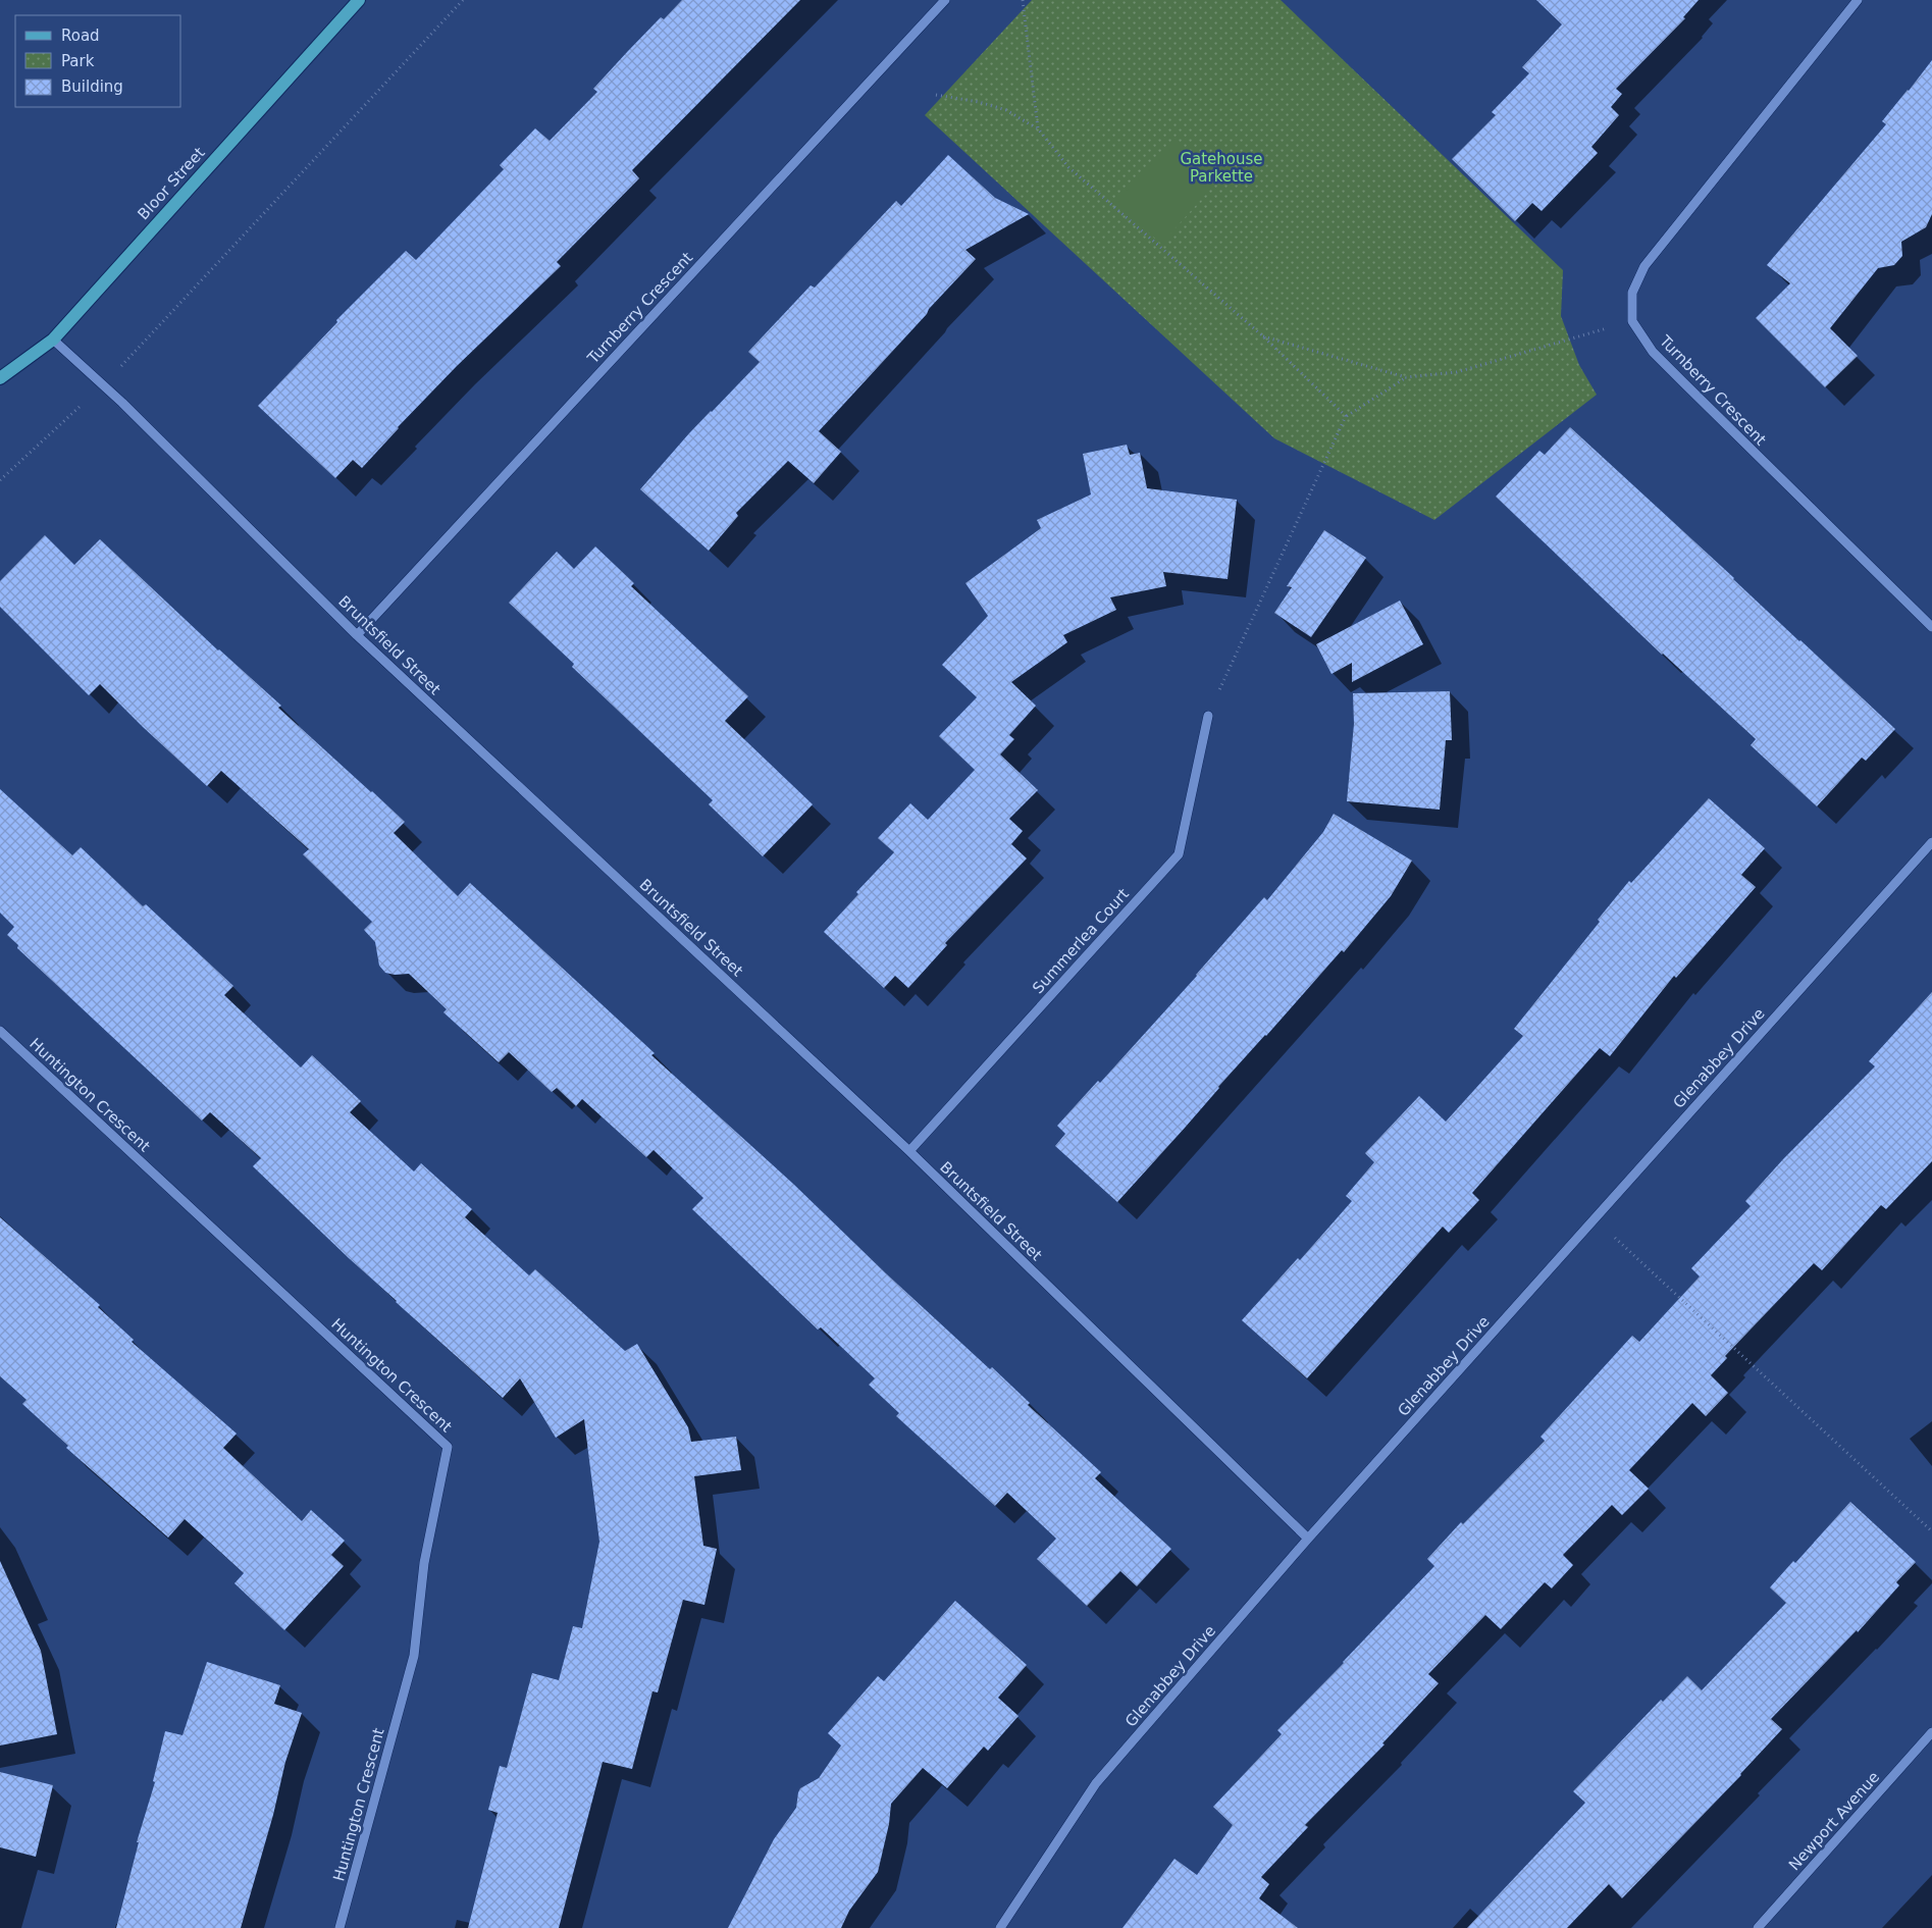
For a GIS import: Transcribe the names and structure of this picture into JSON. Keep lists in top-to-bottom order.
{
  "streets": {
    "main road": ["Bloor Street"],
    "street": [
      "Turnberry Crescent",
      "Bruntsfield Street",
      "Summerlea Court",
      "Glenabbey Drive",
      "Huntington Crescent",
      "Newport Avenue"
    ]
  },
  "crossings": [
    ["Bloor Street", "Bruntsfield Street"],
    ["Turnberry Crescent", "Bruntsfield Street"],
    ["Bruntsfield Street", "Summerlea Court"],
    ["Bruntsfield Street", "Glenabbey Drive"]
  ],
  "parks": ["Gatehouse Parkette"],
  "legend": ["Road", "Park", "Building"]
}
